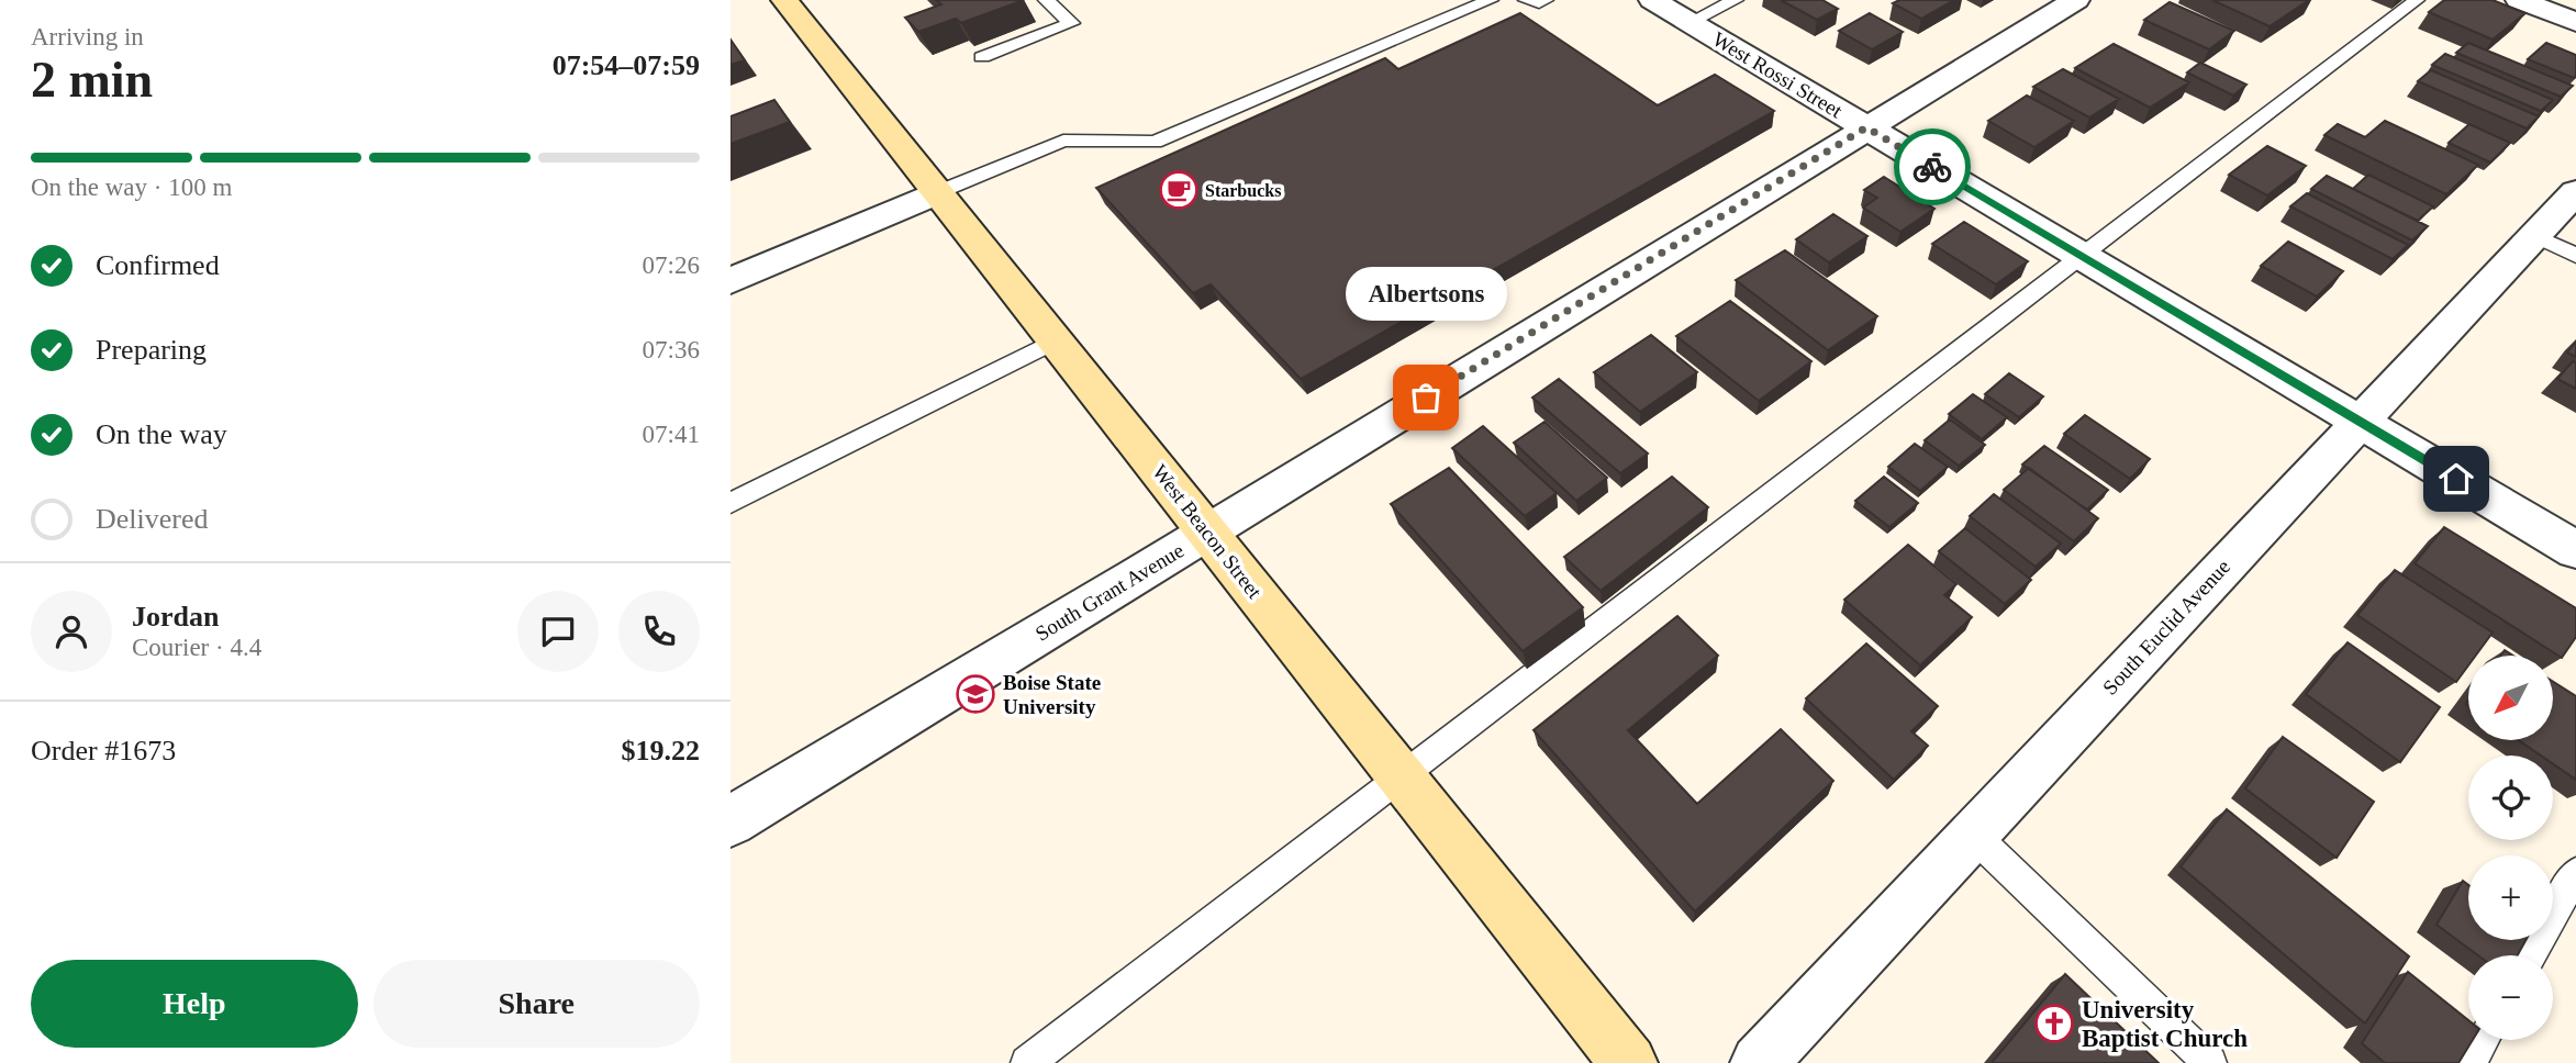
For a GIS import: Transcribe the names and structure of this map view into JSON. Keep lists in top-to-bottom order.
{
  "streets": {
    "street": [
      "West Rossi Street",
      "West Beacon Street",
      "South Grant Avenue",
      "South Euclid Avenue"
    ]
  },
  "crossings": [
    ["West Rossi Street", "South Grant Avenue"],
    ["West Rossi Street", "South Euclid Avenue"],
    ["West Beacon Street", "South Grant Avenue"]
  ],
  "places": {
    "cafe": ["Starbucks"],
    "other": ["Albertsons"],
    "school or university": ["Boise State University"],
    "church": ["University Baptist Church"]
  },
  "north": "bottom left",
  "page": {
    "heading": ["2 min", "Arriving in", "07:54–07:59"],
    "panel": [
      "Jordan",
      "Courier · 4.4",
      "Order #1673",
      "$19.22"
    ],
    "bar": "On the way · 100 m",
    "list": [
      ["Confirmed", "07:26"],
      ["Preparing", "07:36"],
      ["On the way", "07:41"],
      "Delivered"
    ],
    "bubble": "Albertsons",
    "map_buttons": ["+", "−"],
    "buttons": ["Help", "Share"]
  }
}
